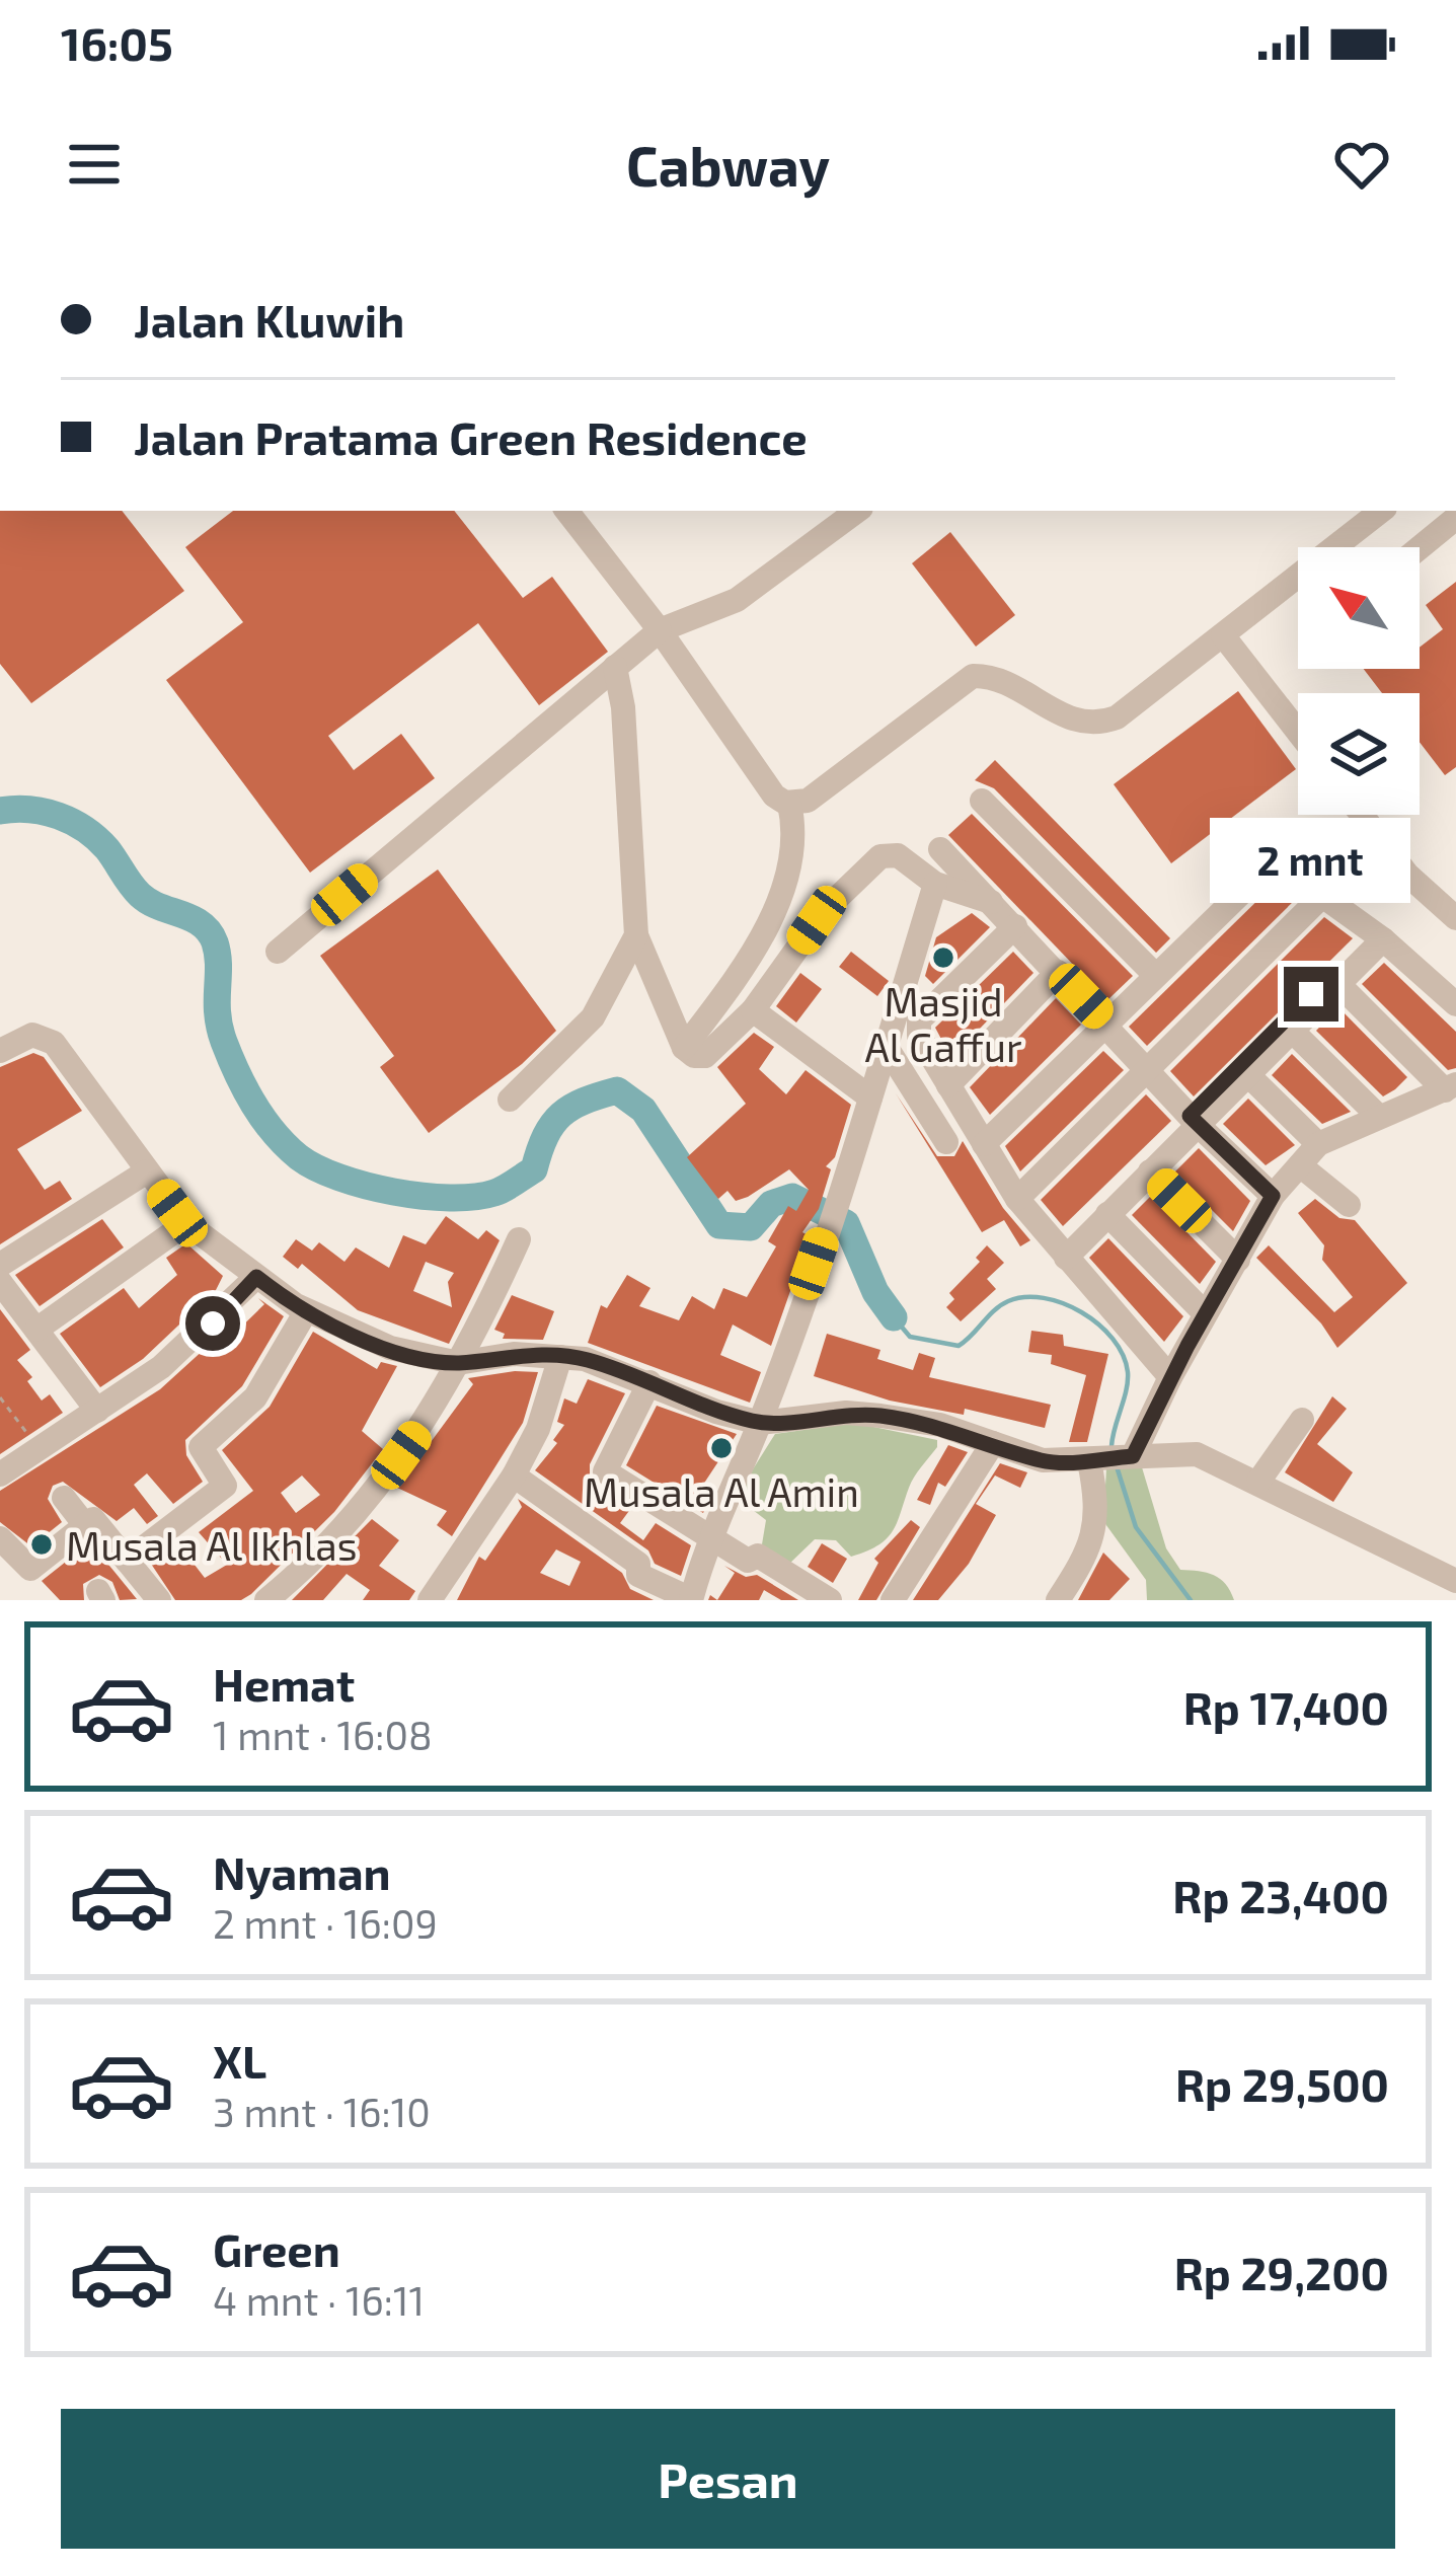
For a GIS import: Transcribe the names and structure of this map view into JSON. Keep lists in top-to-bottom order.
{
  "places": ["Masjid Al Gaffur", "Musala Al Amin", "Musala Al Ikhlas"],
  "north": "top left",
  "page": {
    "status": "16:05",
    "header": "Cabway",
    "banner": ["Jalan Kluwih", "Jalan Pratama Green Residence"],
    "bubble": "2 mnt",
    "list": [
      {
        "name": "Hemat",
        "note": "1 mnt · 16:08",
        "value": "Rp 17,400"
      },
      {
        "name": "Nyaman",
        "note": "2 mnt · 16:09",
        "value": "Rp 23,400"
      },
      {
        "name": "XL",
        "note": "3 mnt · 16:10",
        "value": "Rp 29,500"
      },
      {
        "name": "Green",
        "note": "4 mnt · 16:11",
        "value": "Rp 29,200"
      }
    ],
    "buttons": "Pesan"
  }
}
